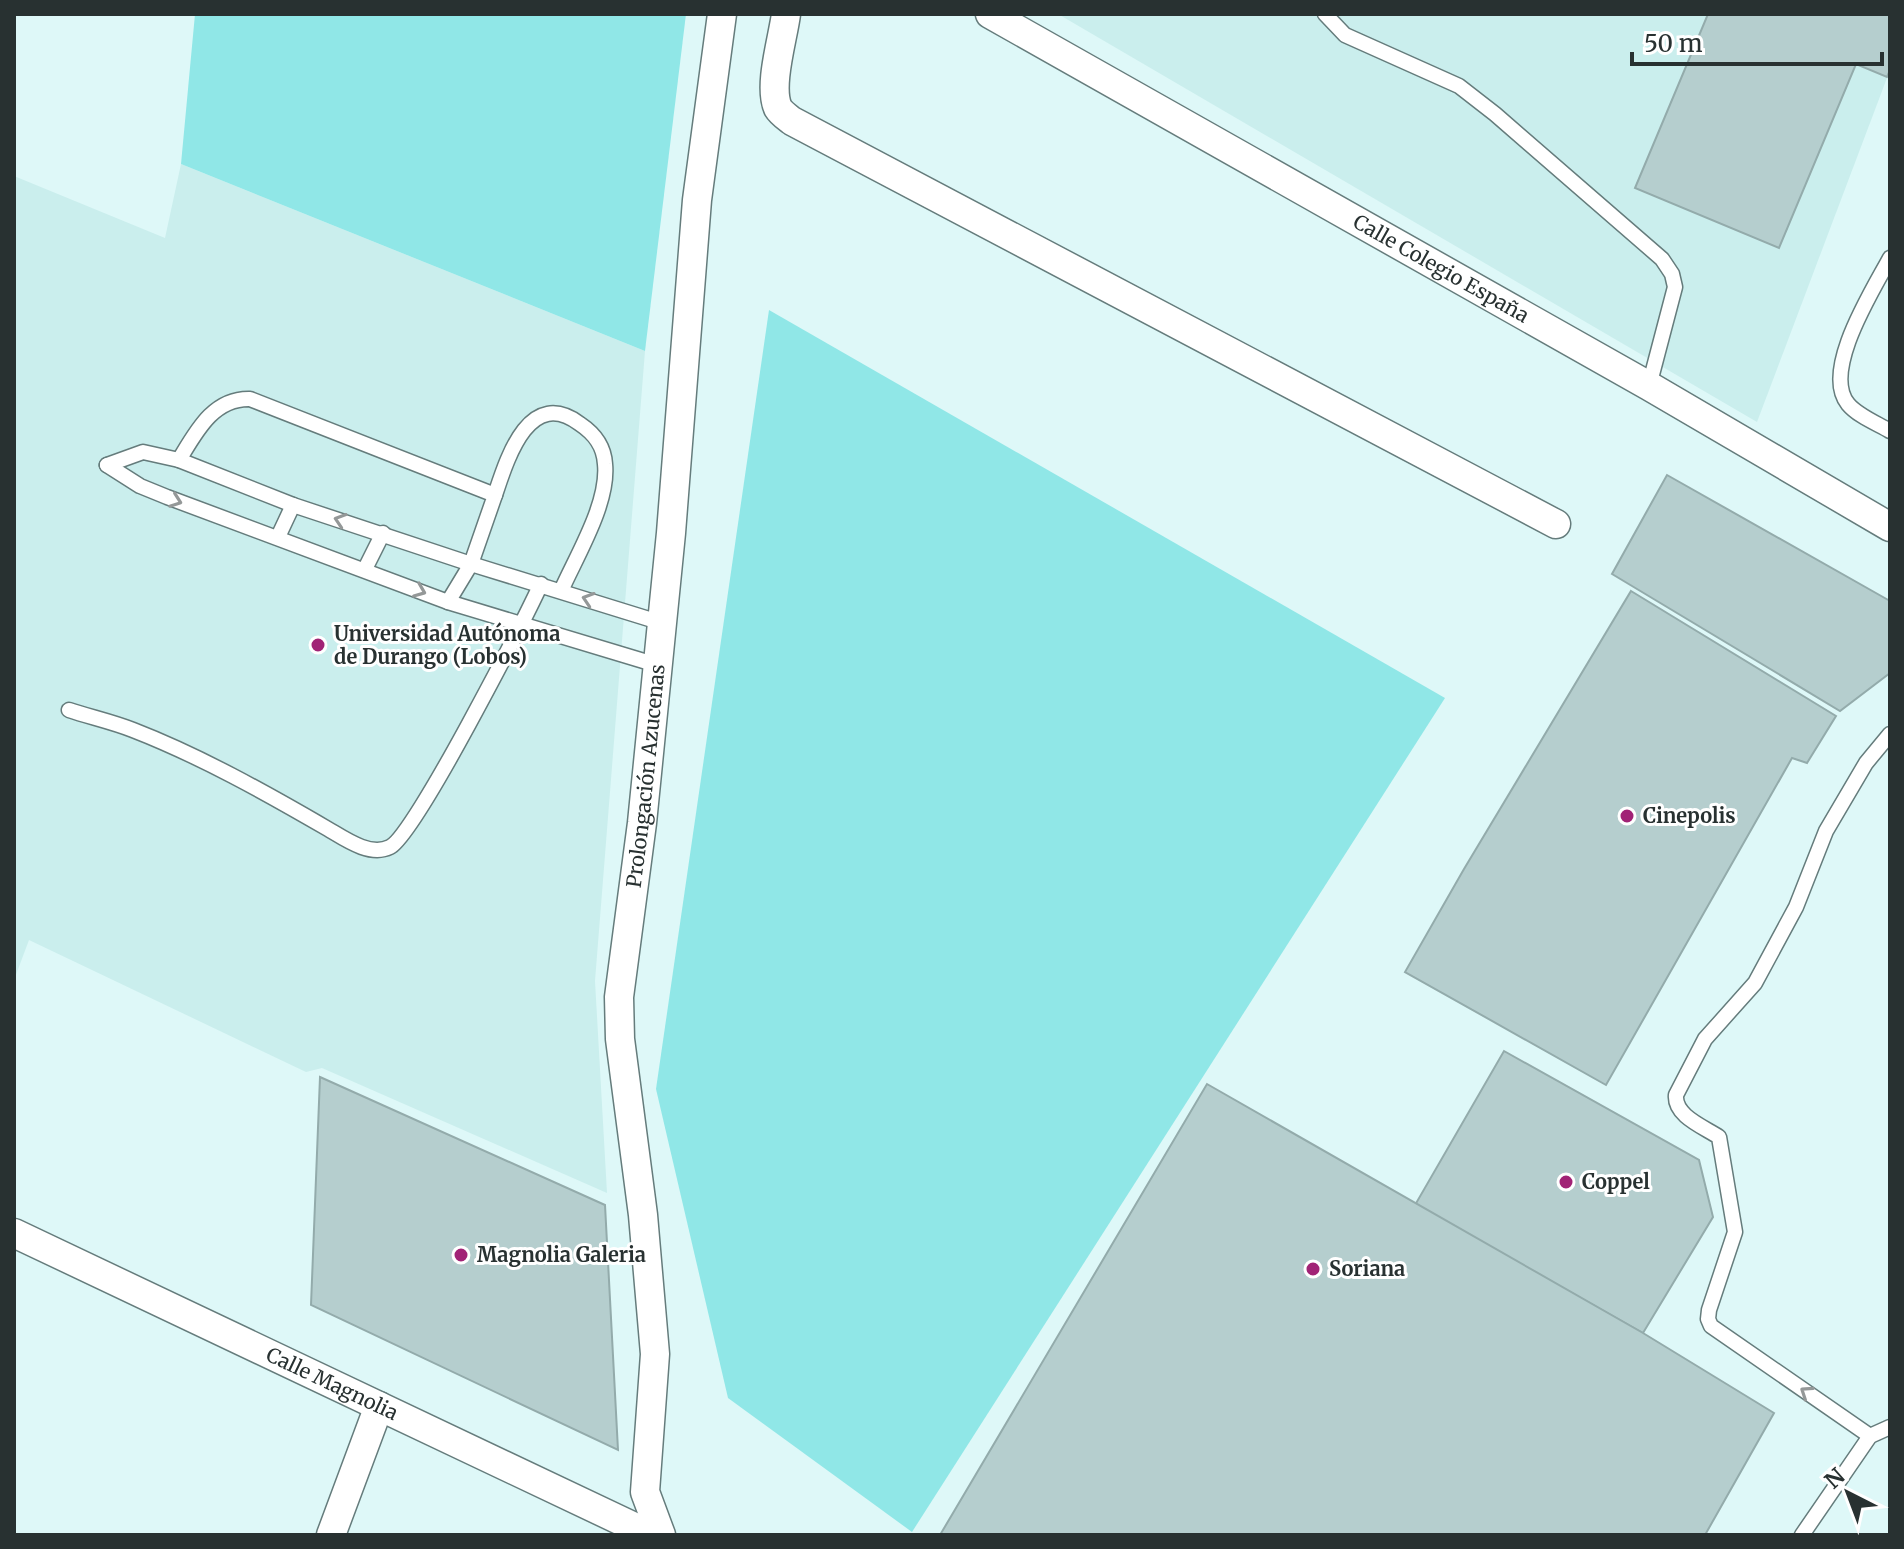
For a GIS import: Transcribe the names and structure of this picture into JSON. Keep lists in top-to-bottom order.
{
  "streets": {
    "street": ["Calle Colegio España", "Prolongación Azucenas", "Calle Magnolia"]
  },
  "places": [
    "Universidad Autónoma de Durango (Lobos)",
    "Cinepolis",
    "Coppel",
    "Magnolia Galeria",
    "Soriana"
  ],
  "scale_bar": "50 m",
  "north": "top left"
}
